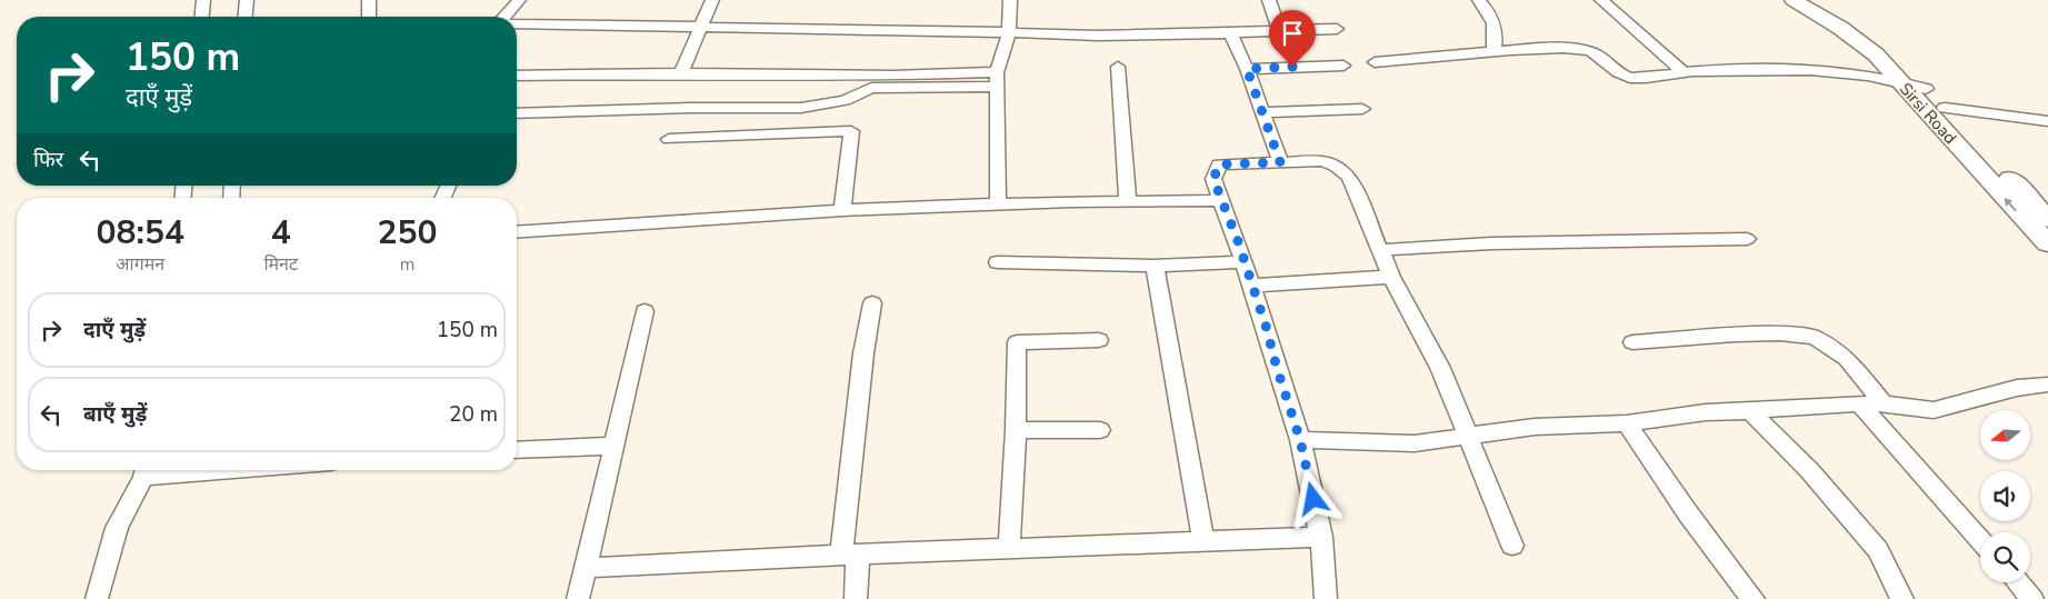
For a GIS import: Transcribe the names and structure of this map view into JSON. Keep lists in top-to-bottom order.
{
  "streets": {
    "main road": ["Sirsi Road"]
  },
  "north": "left",
  "page": {
    "turn": ["150 m", "दाएँ मुड़ें"],
    "then": "फिर",
    "eta": [
      "08:54",
      "आगमन",
      "4",
      "मिनट",
      "250",
      "m"
    ],
    "list": [
      {
        "name": "दाएँ मुड़ें",
        "value": "150 m"
      },
      {
        "name": "बाएँ मुड़ें",
        "value": "20 m"
      }
    ]
  }
}
